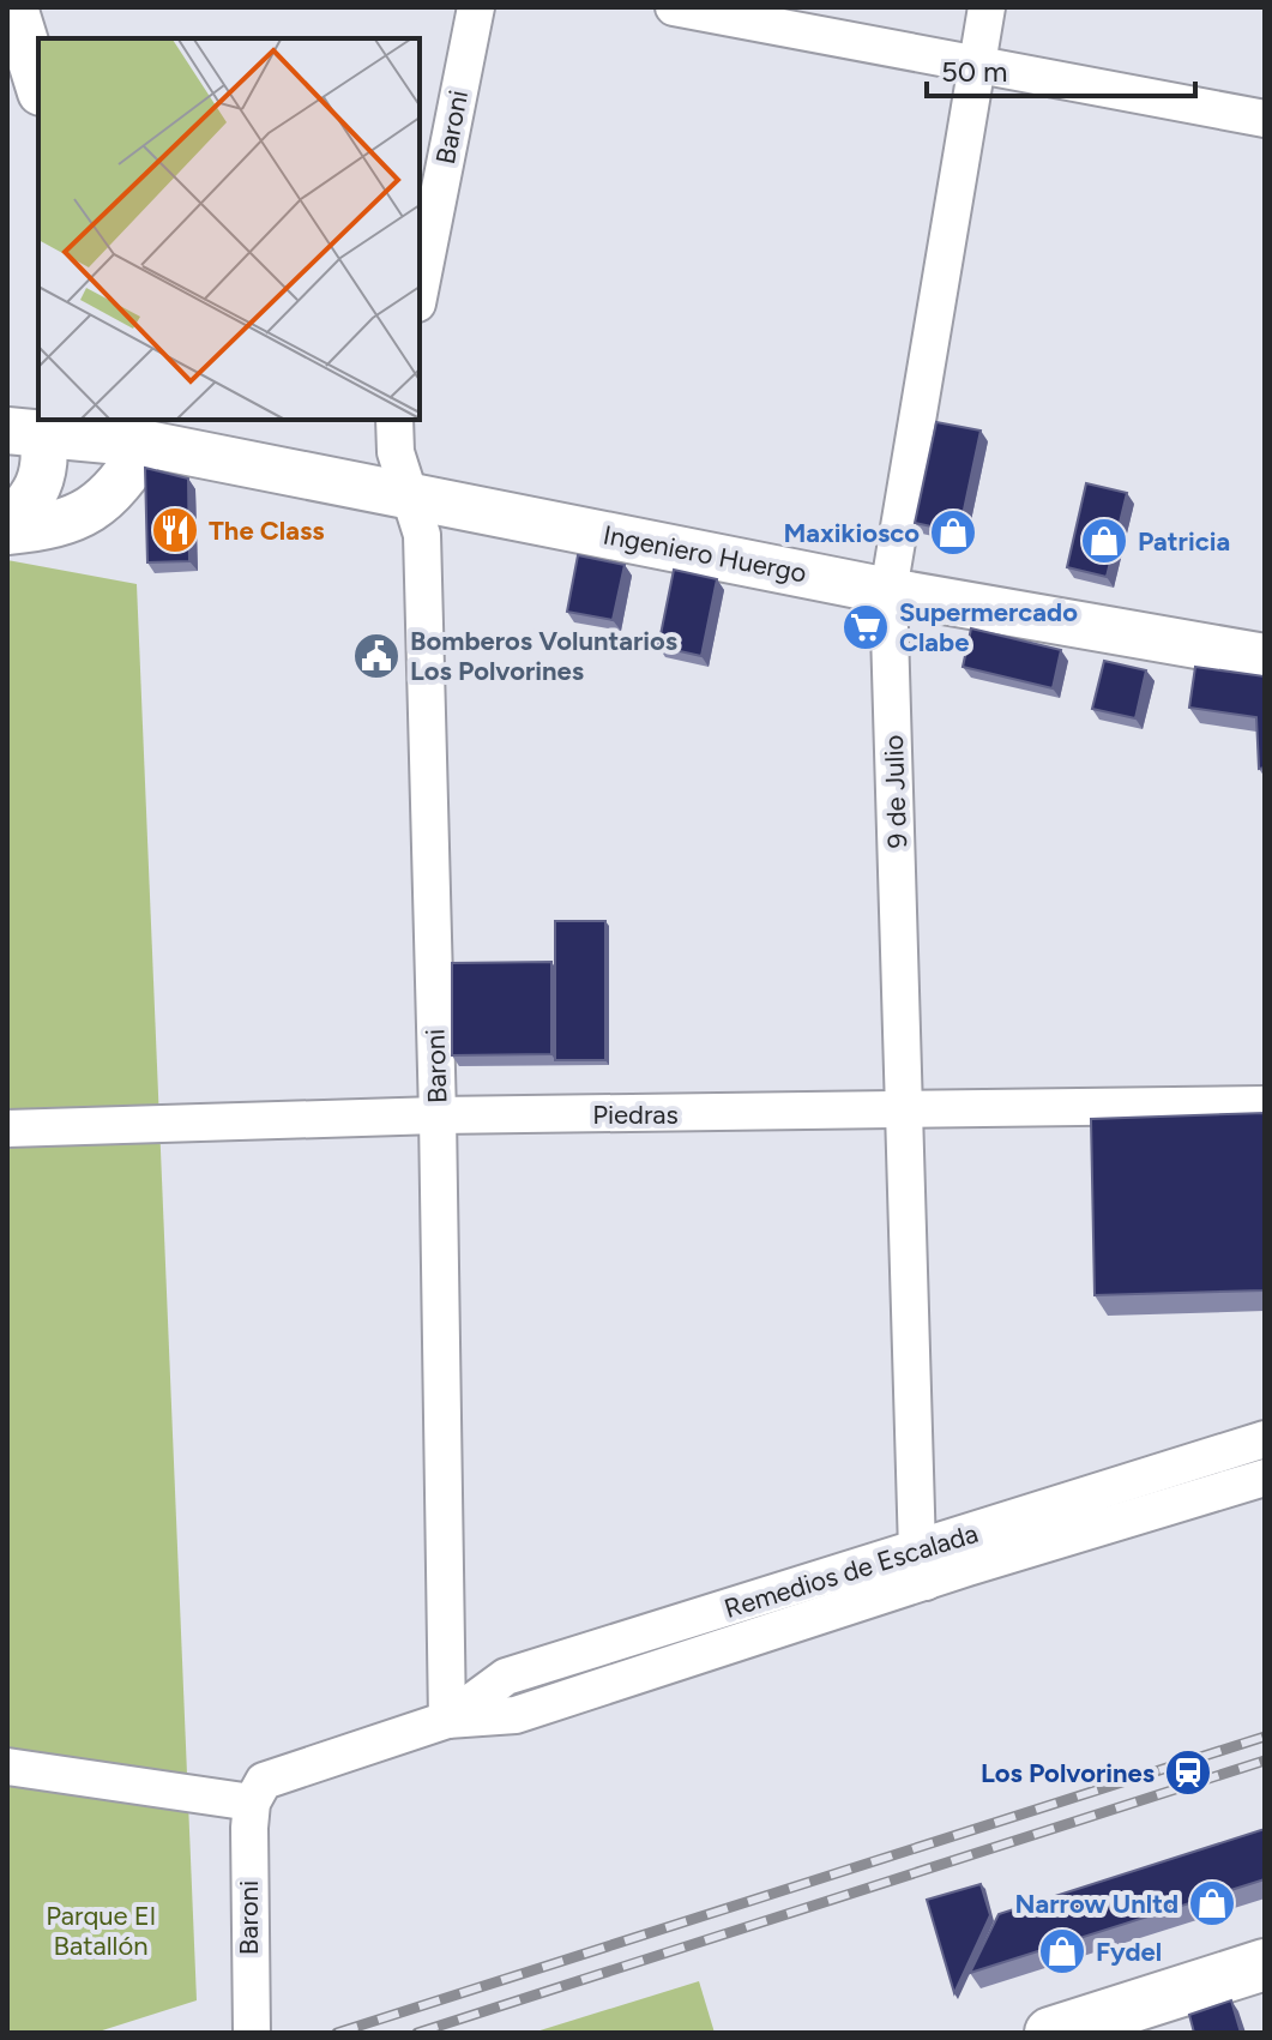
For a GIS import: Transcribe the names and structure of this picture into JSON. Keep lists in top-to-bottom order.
{
  "streets": {
    "street": [
      "Baroni",
      "Ingeniero Huergo",
      "9 de Julio",
      "Piedras",
      "Remedios de Escalada"
    ]
  },
  "crossings": [
    ["Baroni", "Ingeniero Huergo"],
    ["Baroni", "Piedras"],
    ["Baroni", "Remedios de Escalada"],
    ["Ingeniero Huergo", "9 de Julio"],
    ["9 de Julio", "Piedras"],
    ["9 de Julio", "Remedios de Escalada"]
  ],
  "parks": ["Parque El Batallón"],
  "places": {
    "restaurant": ["The Class"],
    "shop": [
      "Maxikiosco",
      "Patricia",
      "Narrow Unltd",
      "Fydel"
    ],
    "supermarket": ["Supermercado Clabe"],
    "public building": ["Bomberos Voluntarios Los Polvorines"],
    "station": ["Los Polvorines"]
  },
  "scale_bar": "50 m"
}
